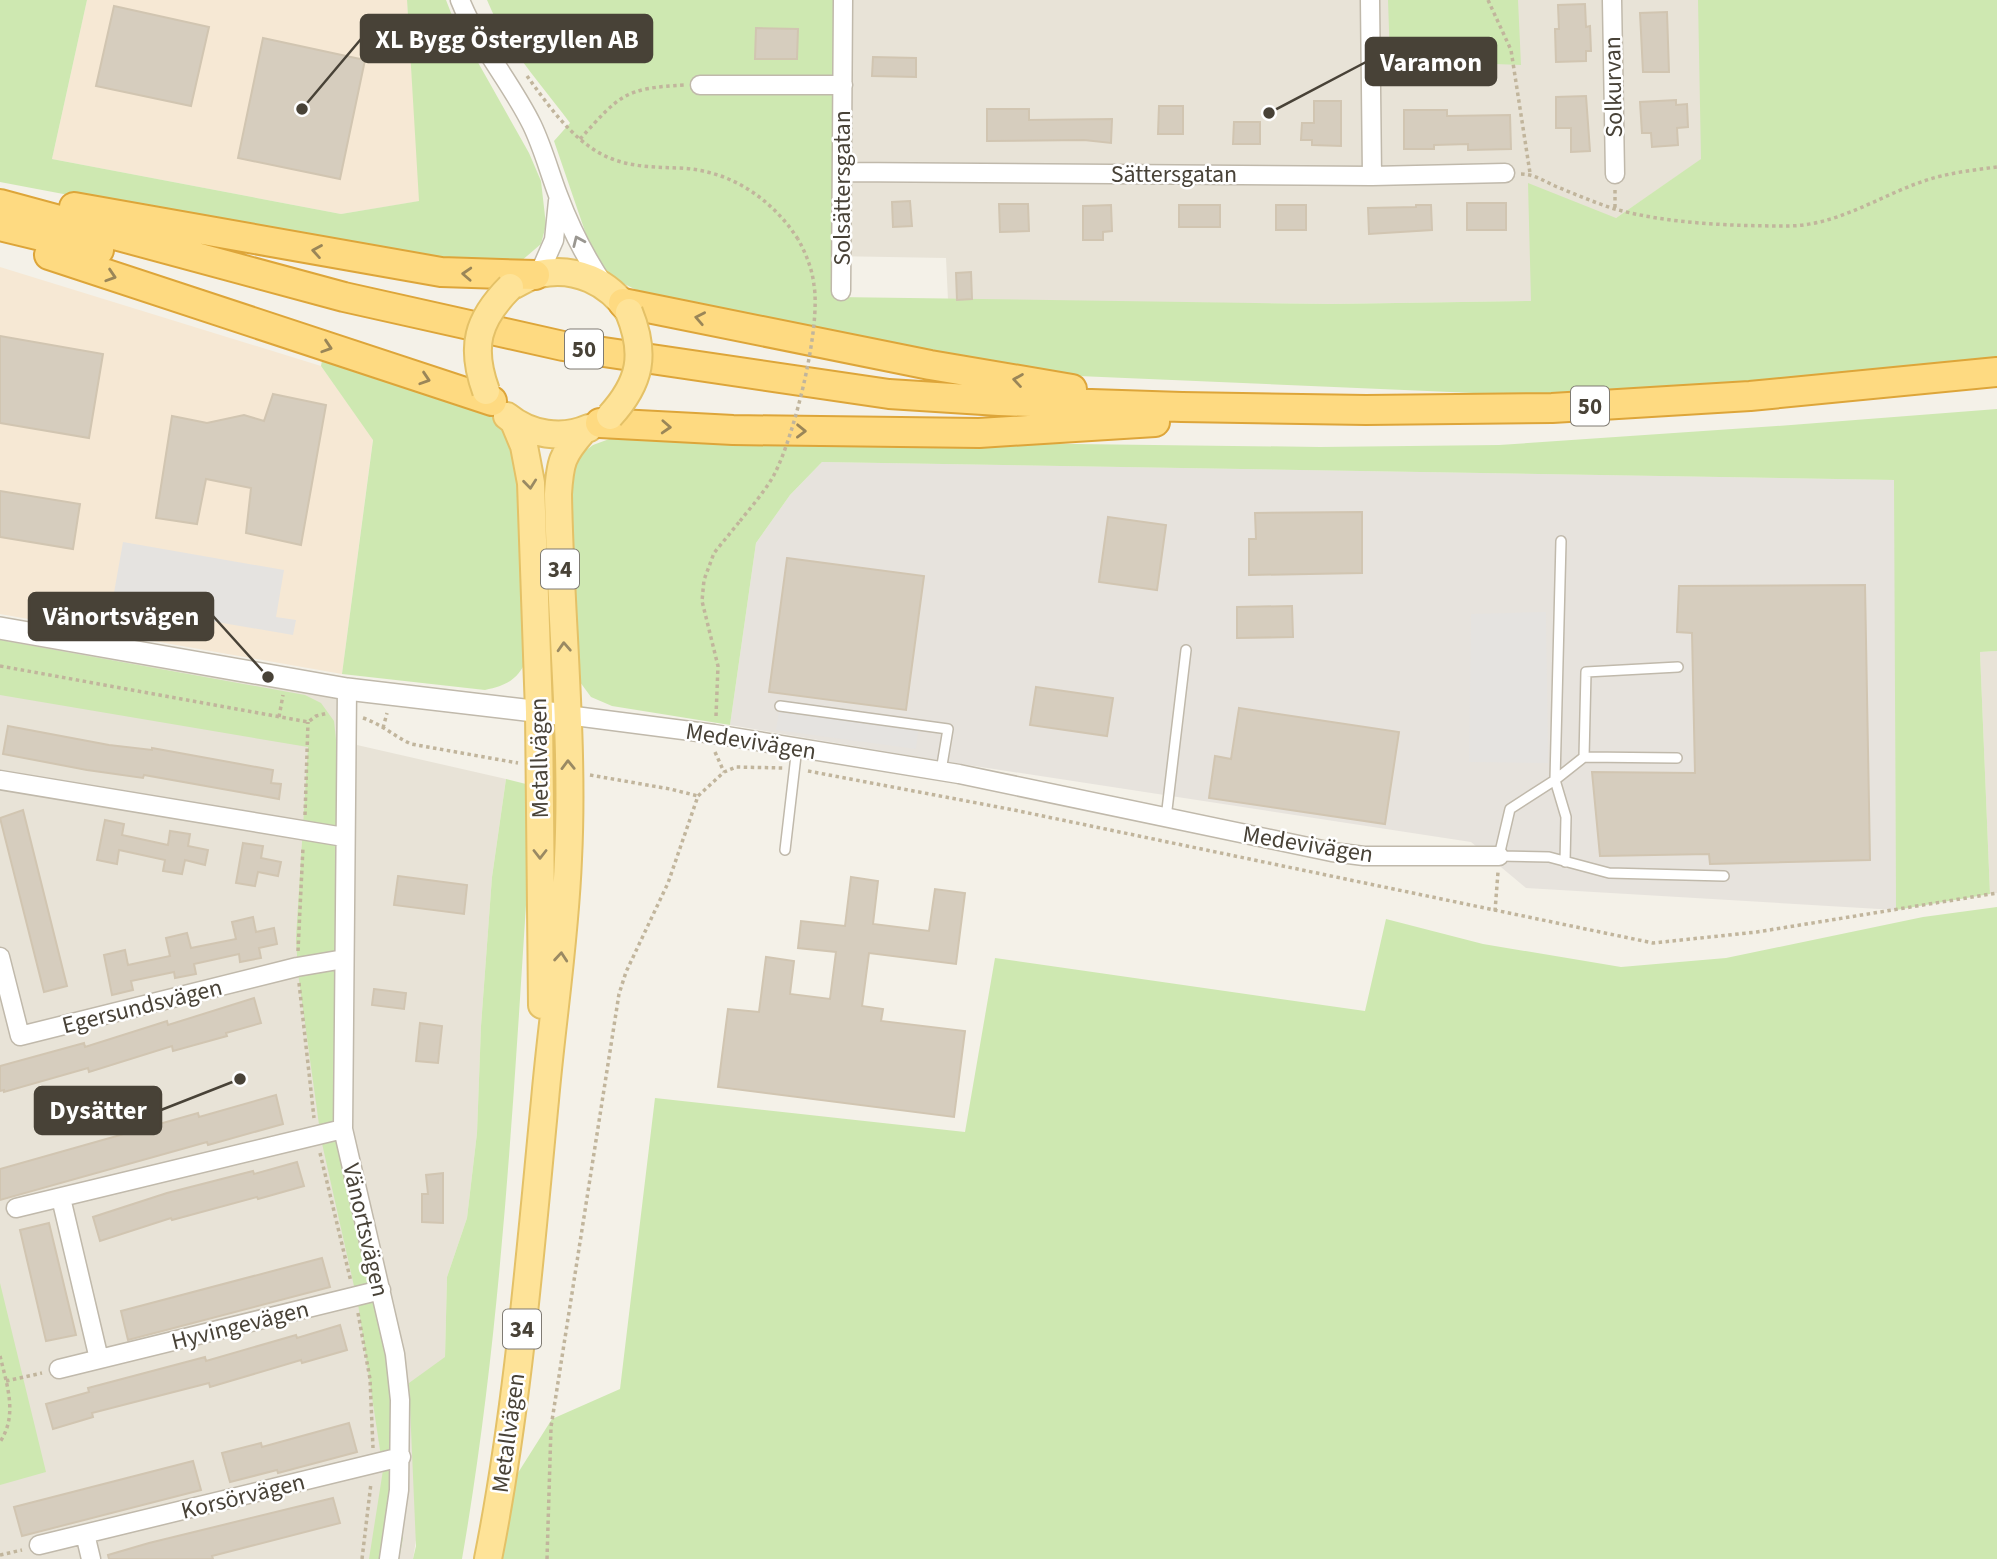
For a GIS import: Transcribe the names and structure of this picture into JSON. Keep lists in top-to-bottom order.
{
  "streets": {
    "highway": ["50"],
    "main road": ["34", "Metallvägen"],
    "street": [
      "Solkurvan",
      "Sättersgatan",
      "Solsättersgatan",
      "Medevivägen",
      "Egersundsvägen",
      "Vänortsvägen",
      "Hyvingevägen",
      "Korsörvägen"
    ]
  },
  "crossings": [
    ["Sättersgatan", "Solsättersgatan"],
    ["34", "Metallvägen"],
    ["Medevivägen", "Metallvägen"],
    ["Medevivägen", "Vänortsvägen"],
    ["Egersundsvägen", "Vänortsvägen"],
    ["Vänortsvägen", "Hyvingevägen"],
    ["Vänortsvägen", "Korsörvägen"]
  ],
  "places": [
    "XL Bygg Östergyllen AB",
    "Varamon",
    "Vänortsvägen",
    "Dysätter"
  ]
}
